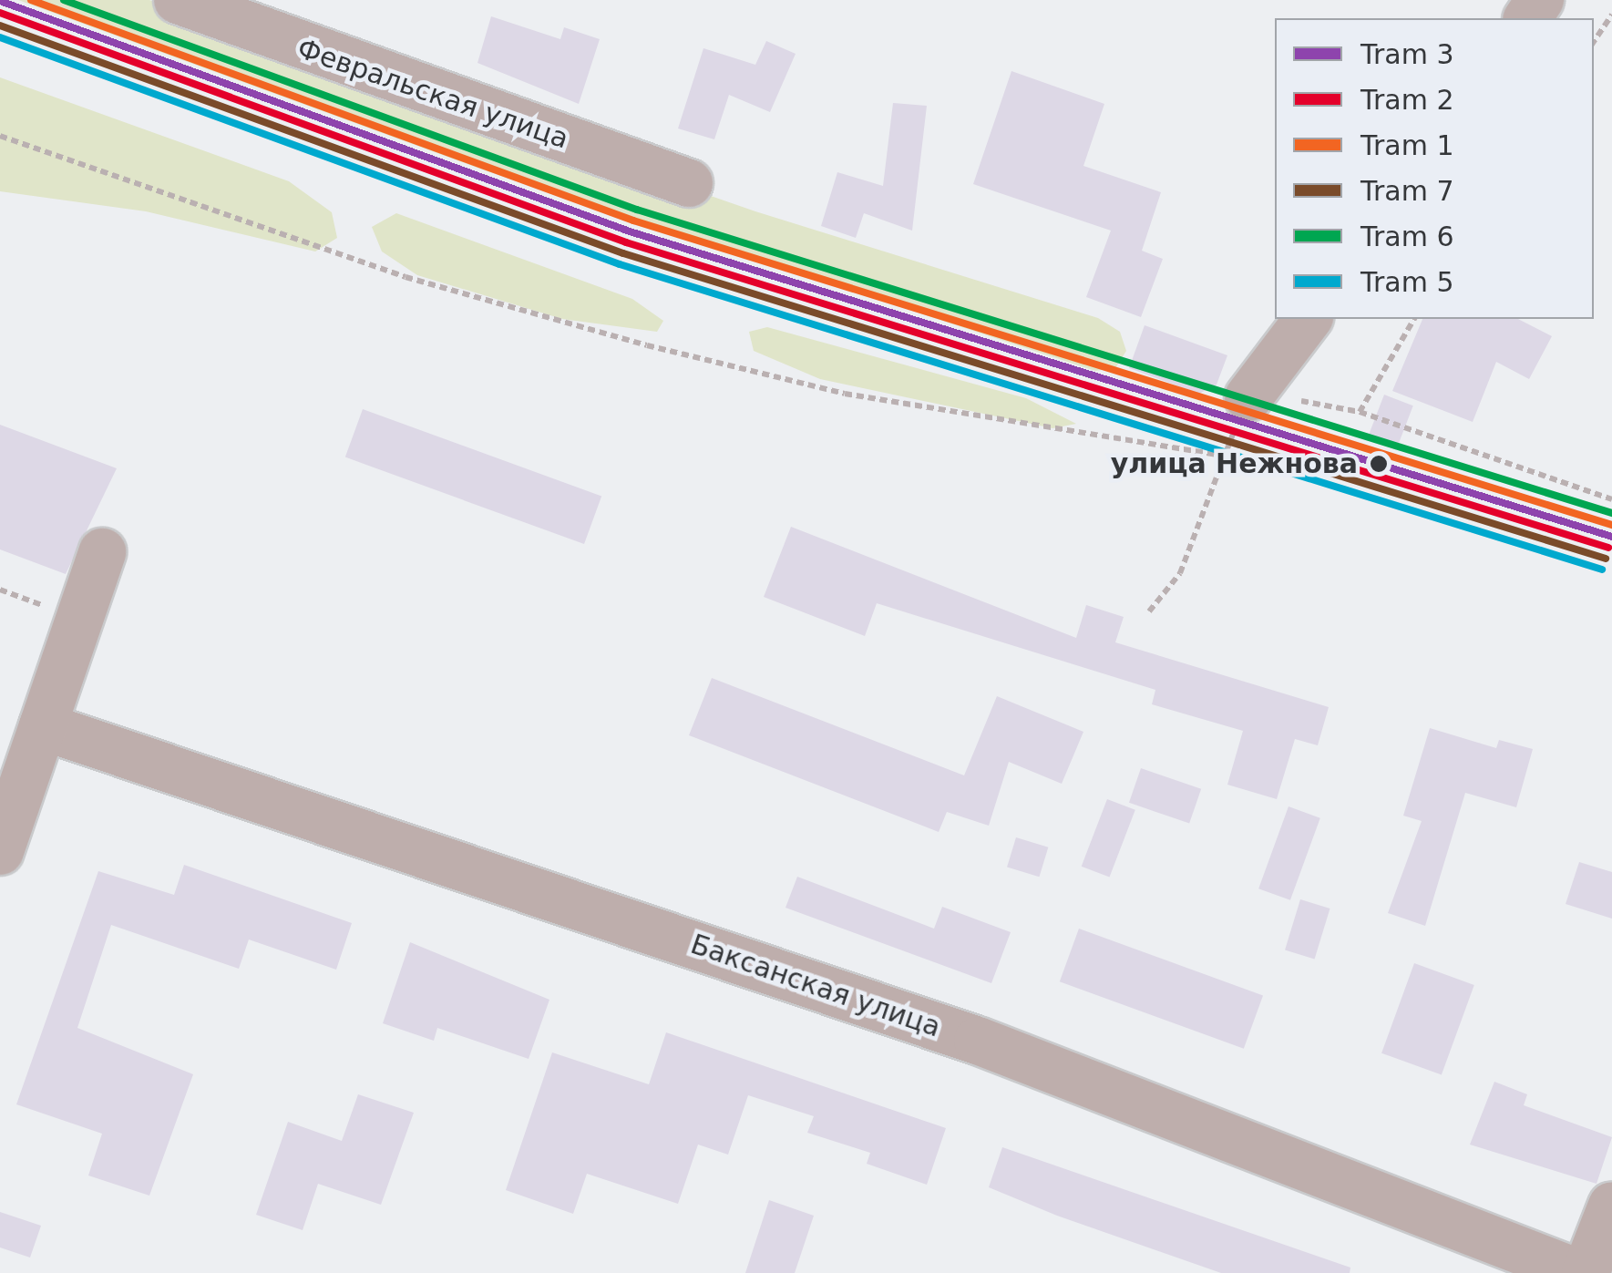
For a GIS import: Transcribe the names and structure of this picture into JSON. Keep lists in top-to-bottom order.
{
  "streets": {
    "street": ["Февральская улица", "Баксанская улица"]
  },
  "places": ["улица Нежнова"],
  "lines": [
    "tram line 1",
    "tram line 6",
    "tram line 3",
    "tram line 2",
    "tram line 7",
    "tram line 5"
  ],
  "legend": [
    "Tram 3",
    "Tram 2",
    "Tram 1",
    "Tram 7",
    "Tram 6",
    "Tram 5"
  ]
}
